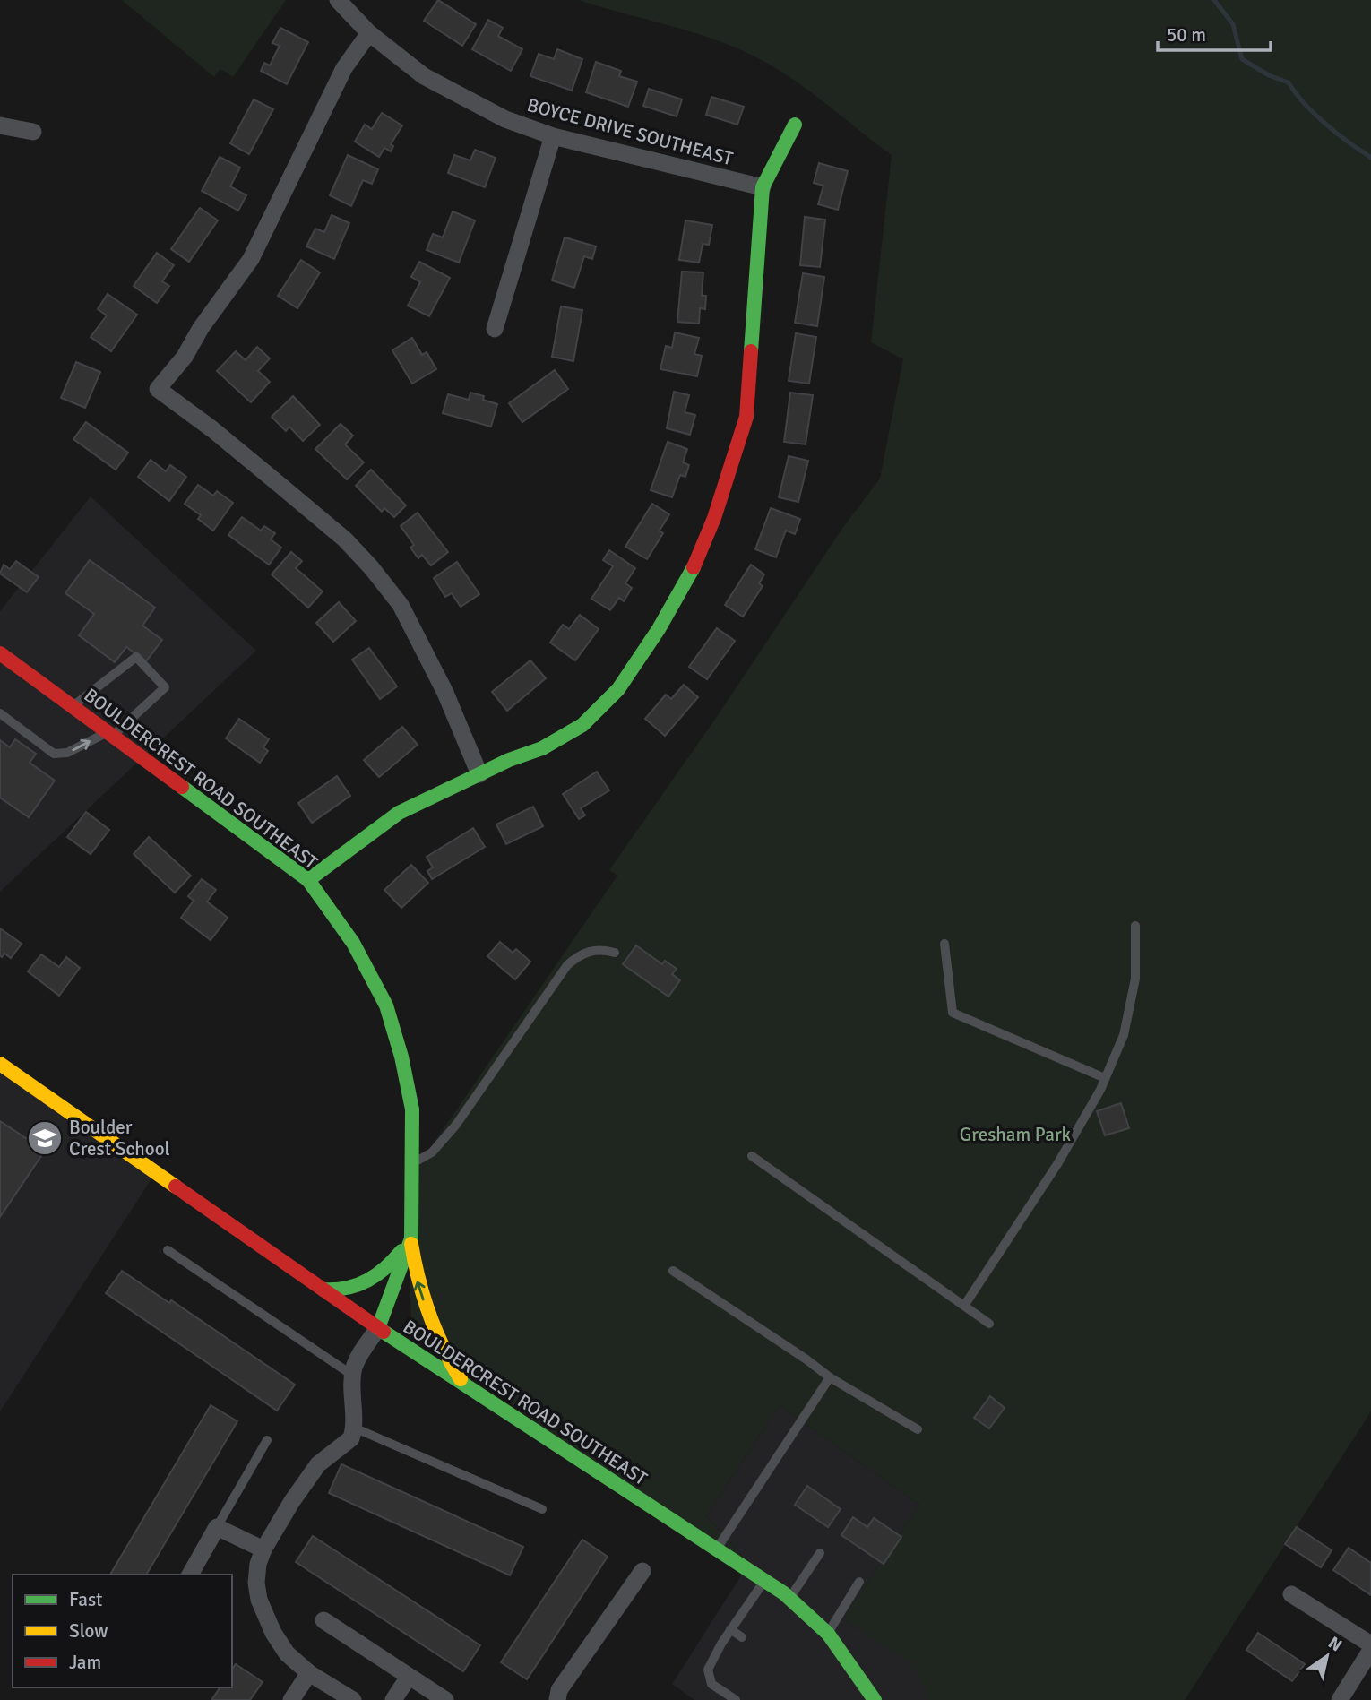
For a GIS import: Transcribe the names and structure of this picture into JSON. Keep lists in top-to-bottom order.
{
  "streets": {
    "street": ["BOYCE DRIVE SOUTHEAST", "BOULDERCREST ROAD SOUTHEAST"]
  },
  "parks": ["Gresham Park"],
  "places": {
    "school or university": ["Boulder Crest School"]
  },
  "legend": ["Fast", "Slow", "Jam"],
  "scale_bar": "50 m",
  "north": "top right"
}
